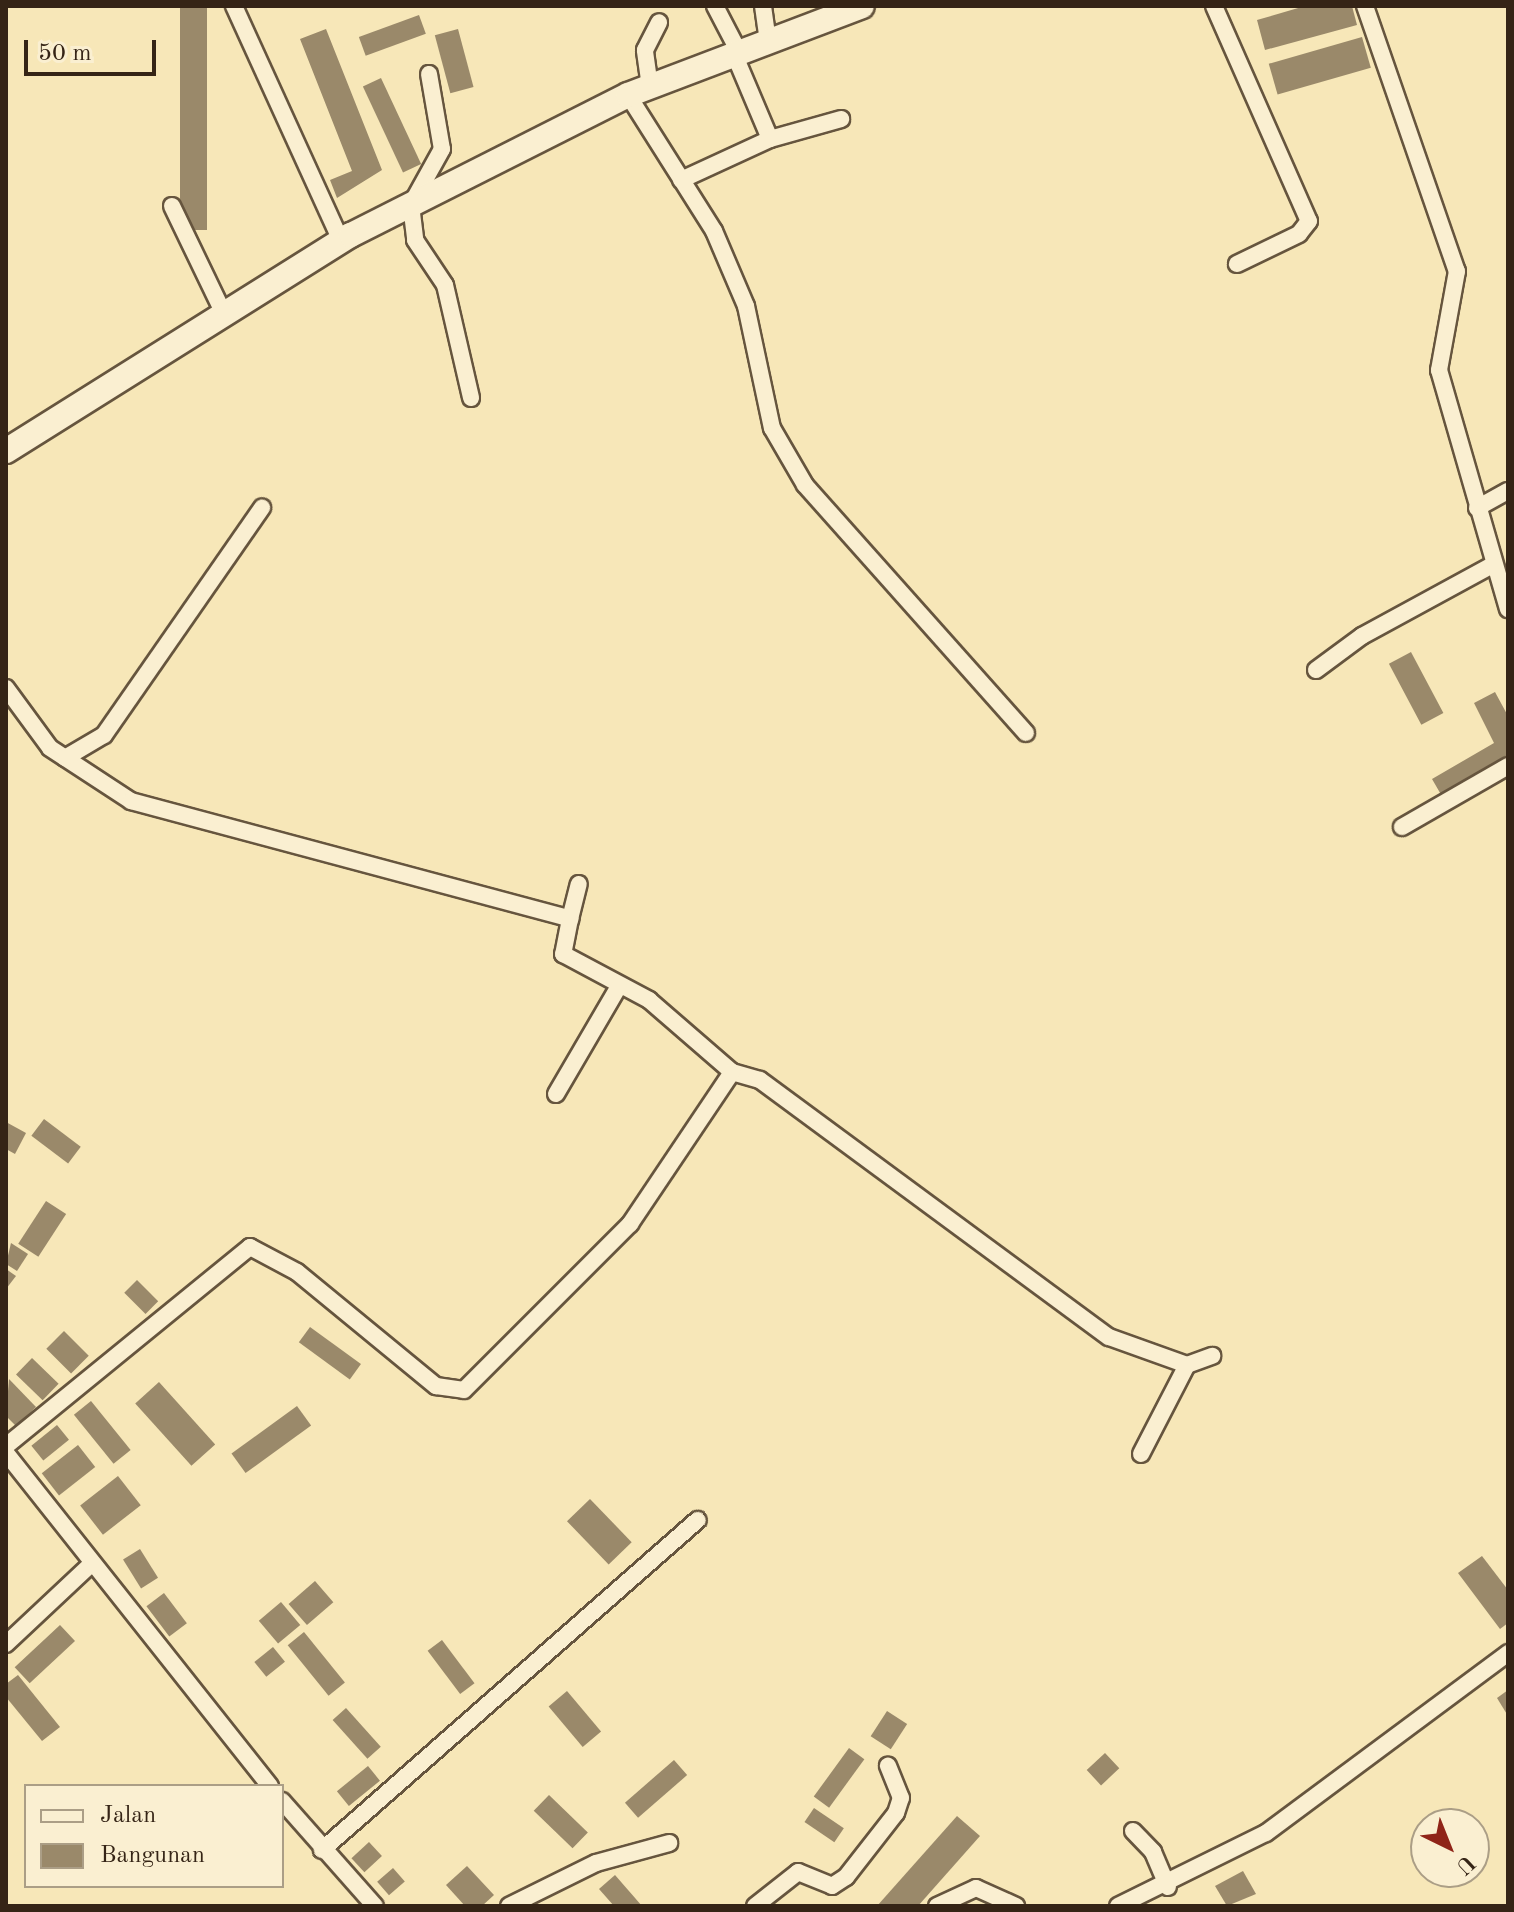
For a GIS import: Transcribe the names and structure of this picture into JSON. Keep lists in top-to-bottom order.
{
  "legend": ["Jalan", "Bangunan"],
  "scale_bar": "50 m",
  "north": "bottom right"
}
